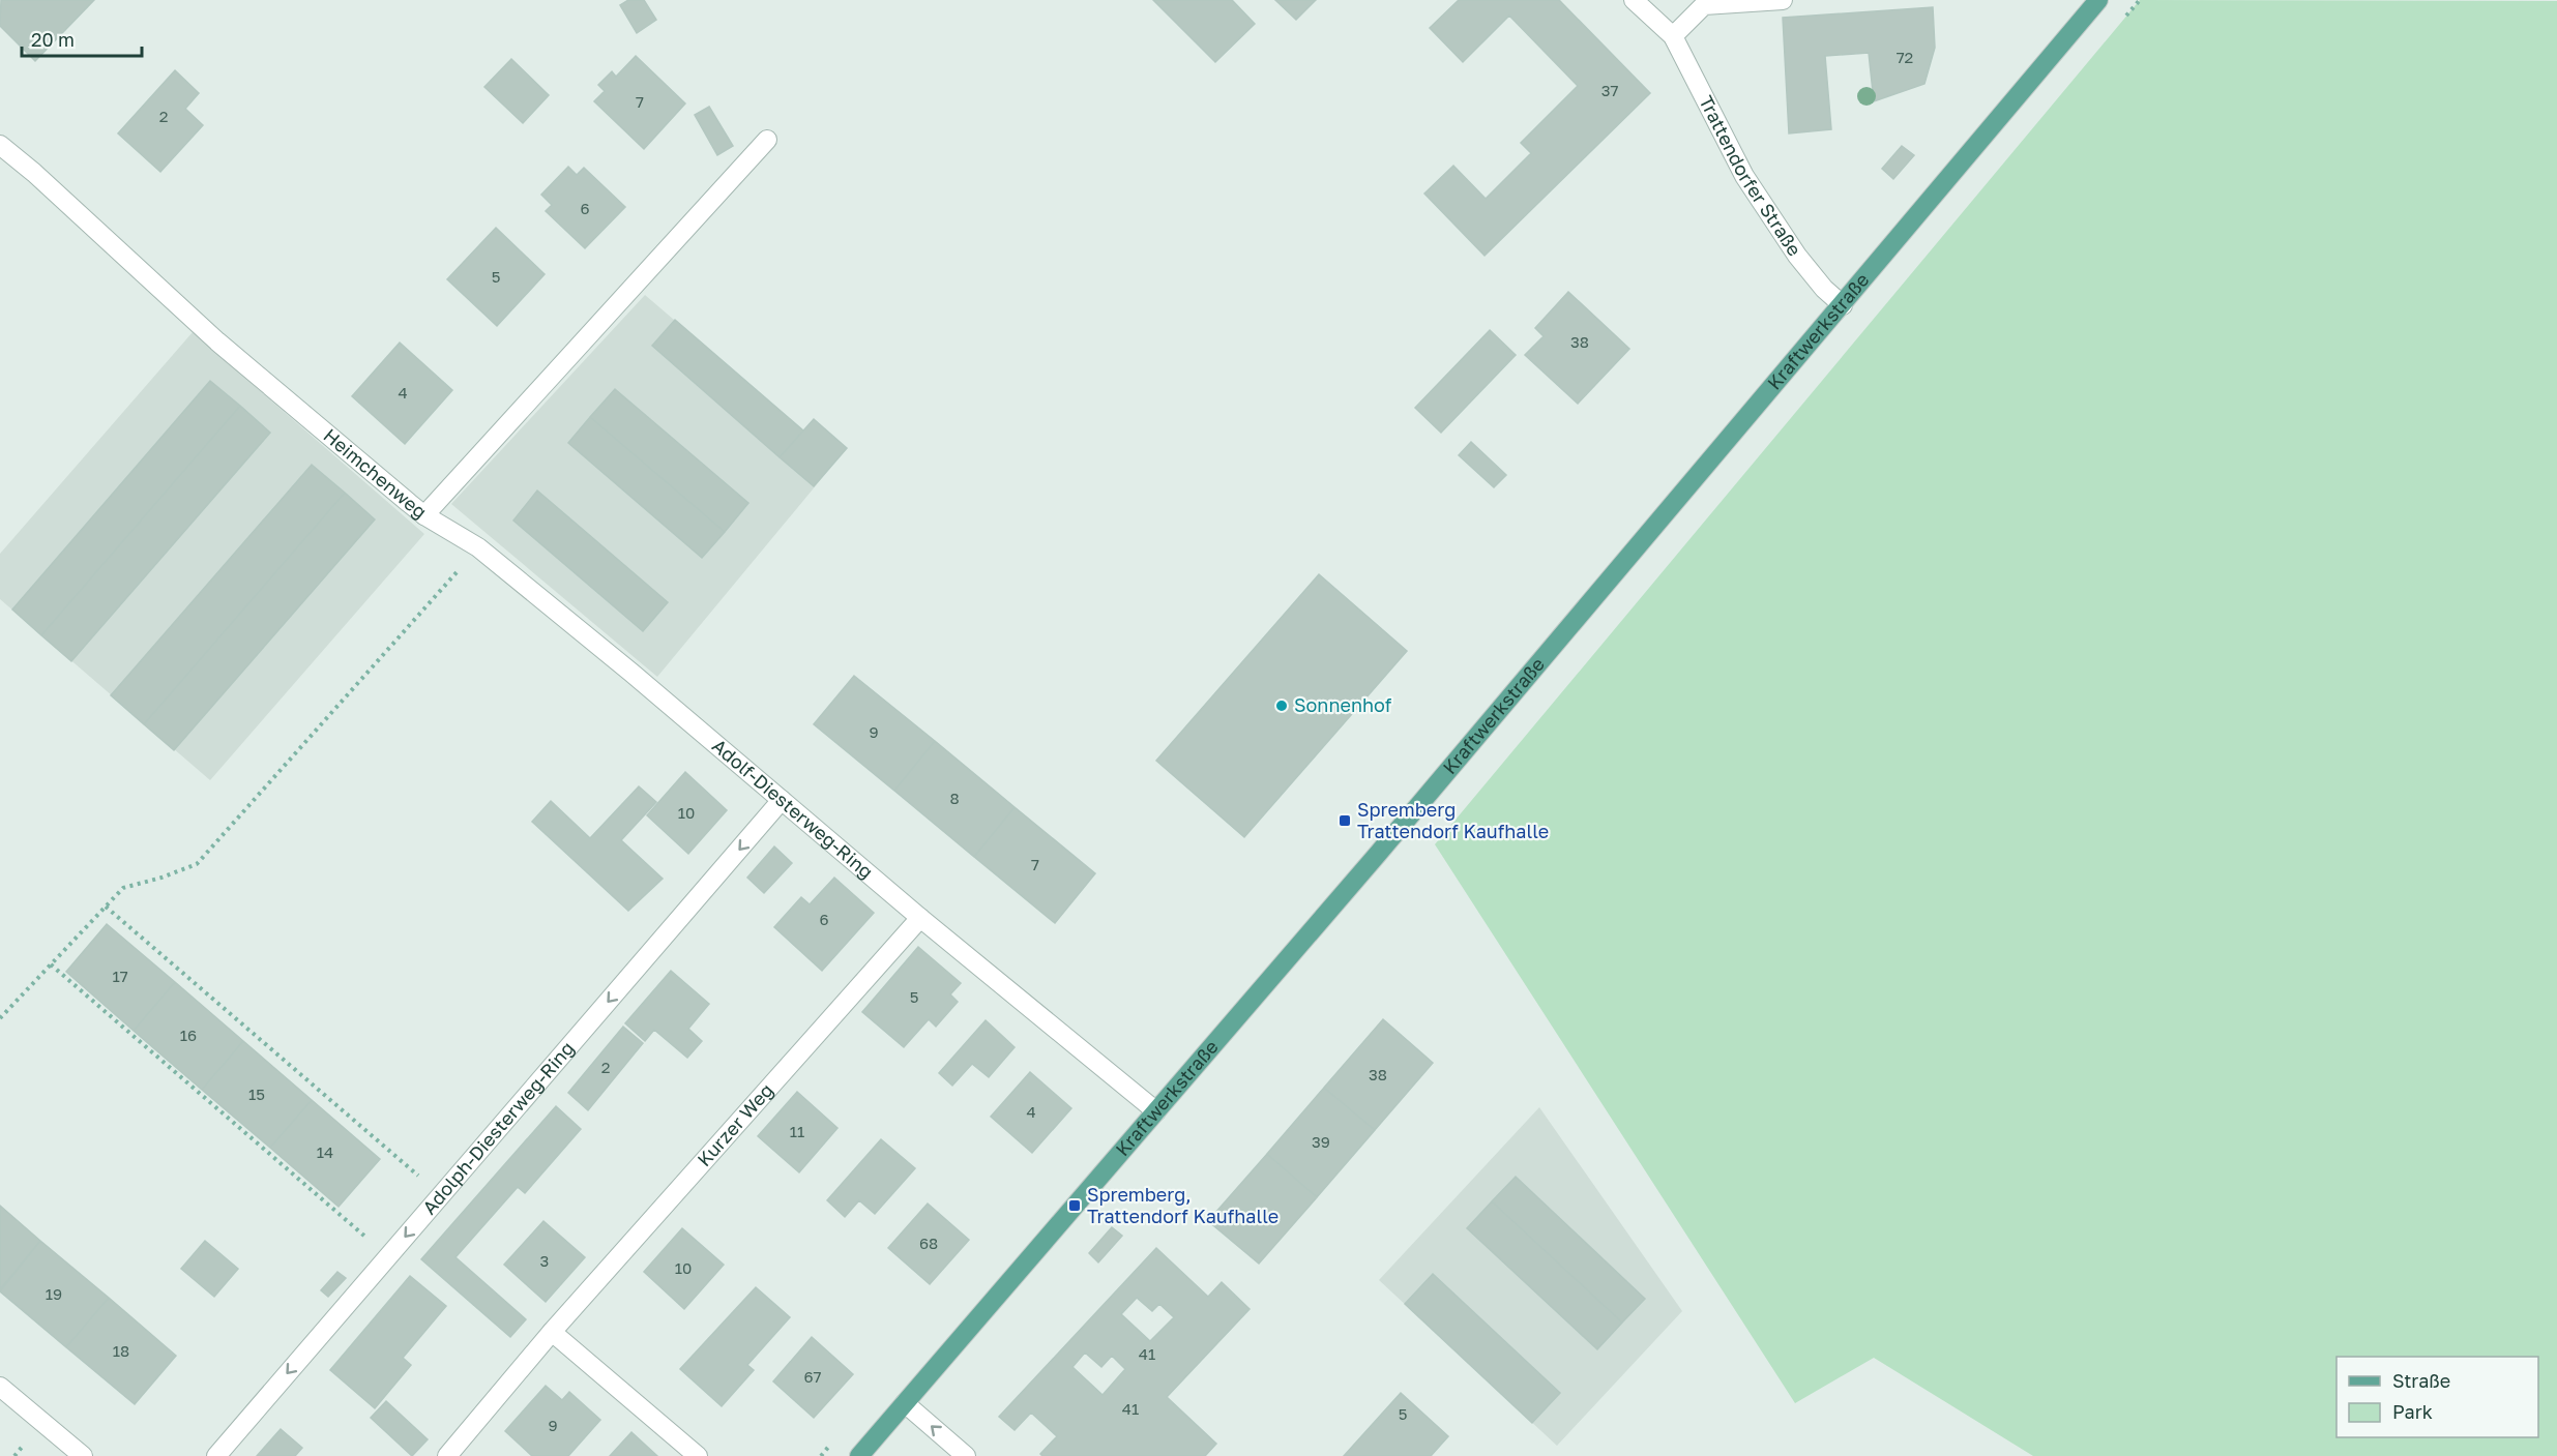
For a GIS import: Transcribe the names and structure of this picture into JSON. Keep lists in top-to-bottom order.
{
  "streets": {
    "main road": ["Kraftwerkstraße"],
    "street": [
      "Trattendorfer Straße",
      "Heimchenweg",
      "Adolf-Diesterweg-Ring",
      "Kurzer Weg",
      "Adolph-Diesterweg-Ring"
    ]
  },
  "crossings": [
    ["Trattendorfer Straße", "Kraftwerkstraße"],
    ["Kraftwerkstraße", "Adolf-Diesterweg-Ring"],
    ["Heimchenweg", "Adolf-Diesterweg-Ring"],
    ["Adolf-Diesterweg-Ring", "Kurzer Weg"],
    ["Adolf-Diesterweg-Ring", "Adolph-Diesterweg-Ring"]
  ],
  "one_way": ["Adolph-Diesterweg-Ring"],
  "places": {
    "other": ["Sonnenhof"],
    "transit": ["Spremberg Trattendorf Kaufhalle", "Spremberg, Trattendorf Kaufhalle"]
  },
  "house_numbers": [
    "72",
    "37",
    "7",
    "2",
    "6",
    "5",
    "38",
    "4",
    "9",
    "8",
    "10",
    "7",
    "6",
    "17",
    "5",
    "16",
    "2",
    "38",
    "15",
    "4",
    "11",
    "39",
    "14",
    "68",
    "3",
    "10",
    "19",
    "18",
    "41",
    "67",
    "41",
    "5",
    "9"
  ],
  "legend": ["Straße", "Park"],
  "scale_bar": "20 m"
}
